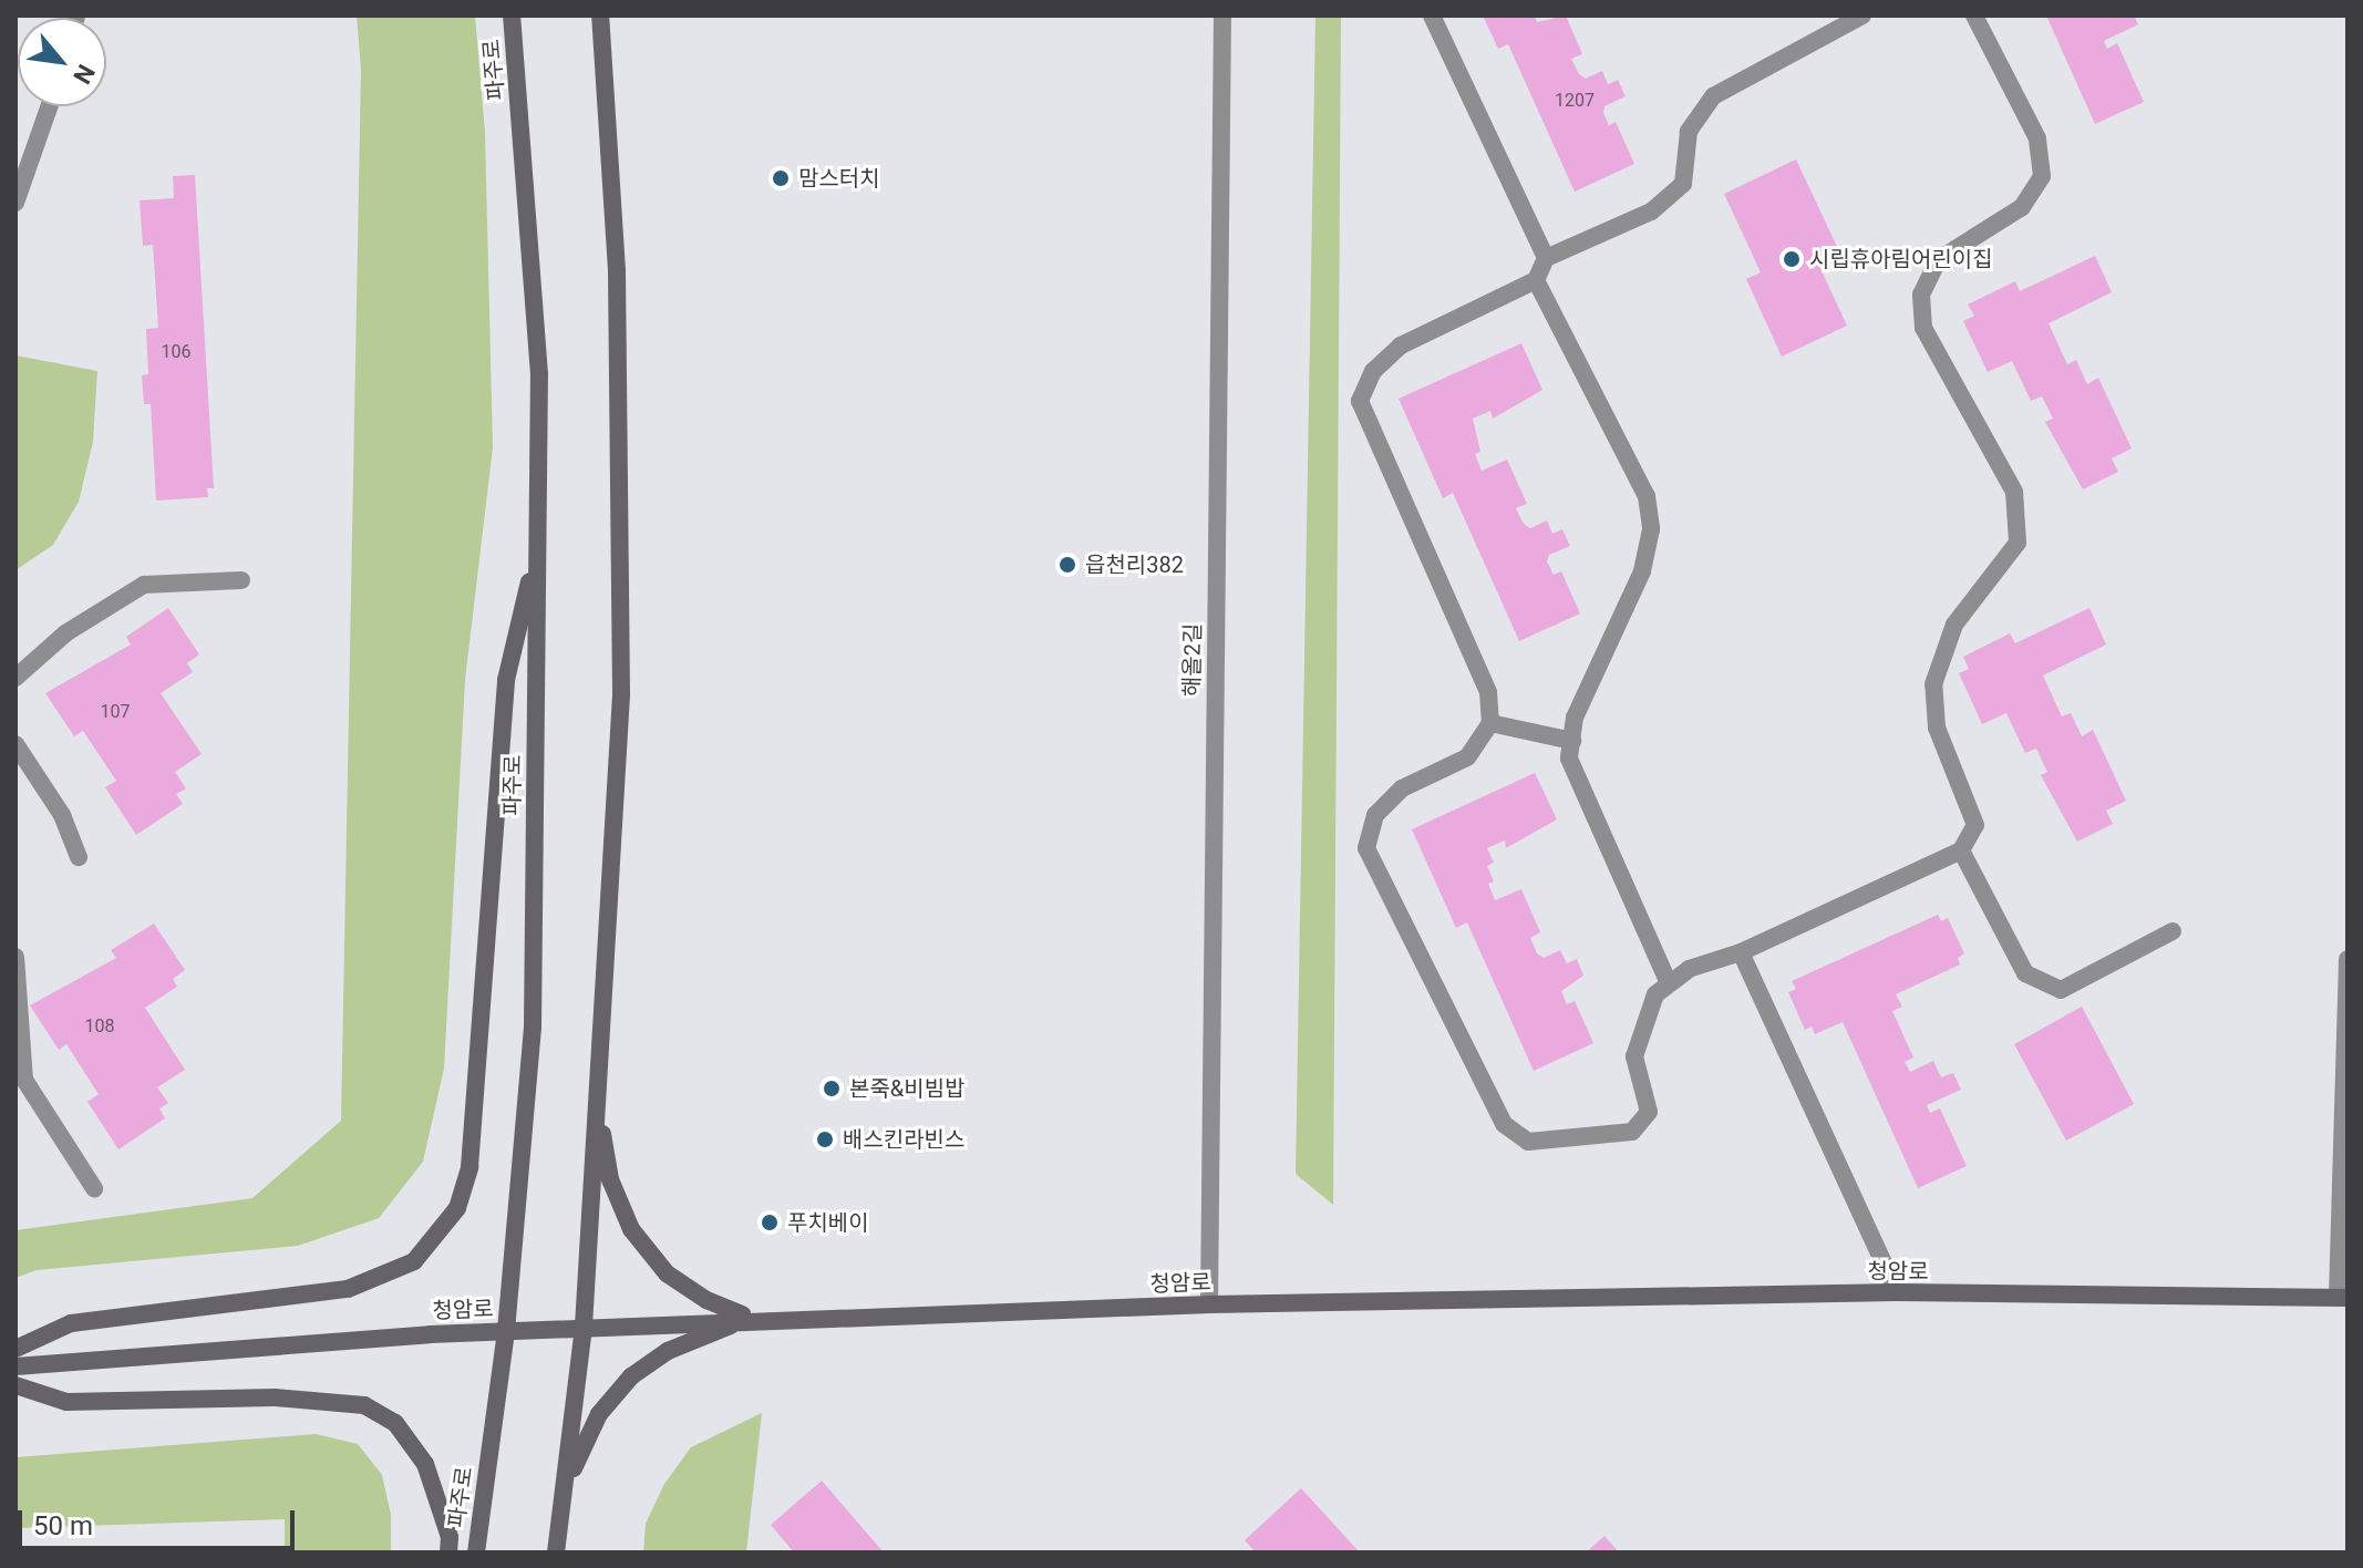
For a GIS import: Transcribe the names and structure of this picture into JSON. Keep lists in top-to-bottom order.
{
  "streets": {
    "main road": ["파주로", "청암로"],
    "street": ["해올2길"]
  },
  "crossings": [
    ["파주로", "청암로"],
    ["해올2길", "청암로"]
  ],
  "places": [
    "맘스터치",
    "시립휴아림어린이집",
    "읍천리382",
    "본죽&비빔밥",
    "배스킨라빈스",
    "푸치베이"
  ],
  "house_numbers": [
    "1207",
    "106",
    "107",
    "108"
  ],
  "scale_bar": "50 m",
  "north": "bottom right"
}
